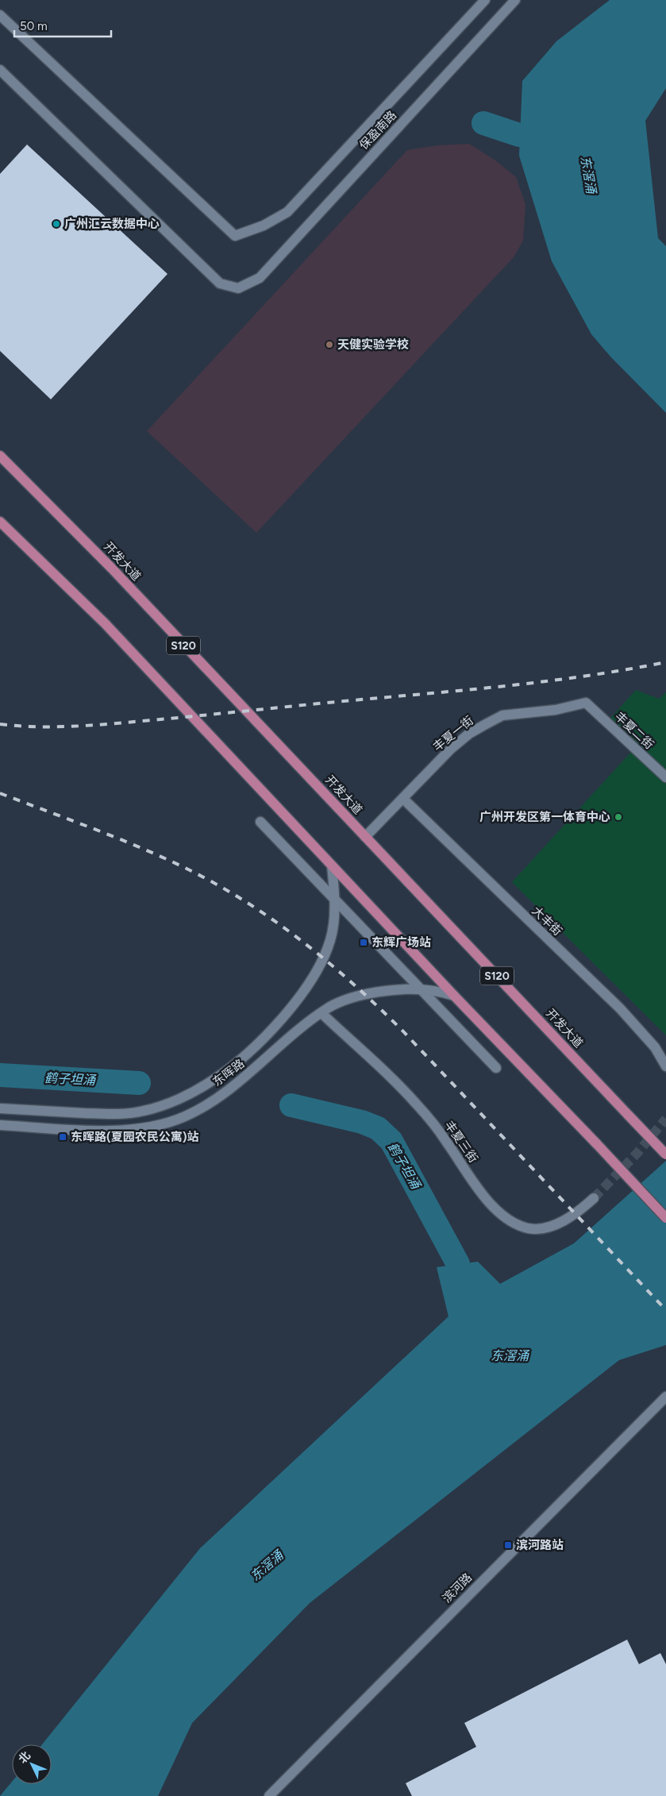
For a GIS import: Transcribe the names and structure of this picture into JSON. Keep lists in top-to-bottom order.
{
  "streets": {
    "main road": ["开发大道", "S120"],
    "street": [
      "保盈南路",
      "丰夏二街",
      "丰夏一街",
      "大丰街",
      "东晖路",
      "丰夏三街",
      "滨河路"
    ]
  },
  "crossings": [
    ["开发大道", "丰夏一街"],
    ["丰夏二街", "丰夏一街"],
    ["丰夏一街", "大丰街"],
    ["东晖路", "丰夏三街"]
  ],
  "water": ["东滘涌", "鹤子坦涌"],
  "places": {
    "other": ["广州汇云数据中心", "天健实验学校", "广州开发区第一体育中心"],
    "transit": ["东辉广场站", "东晖路(夏园农民公寓)站", "滨河路站"]
  },
  "scale_bar": "50 m",
  "north": "top left"
}
